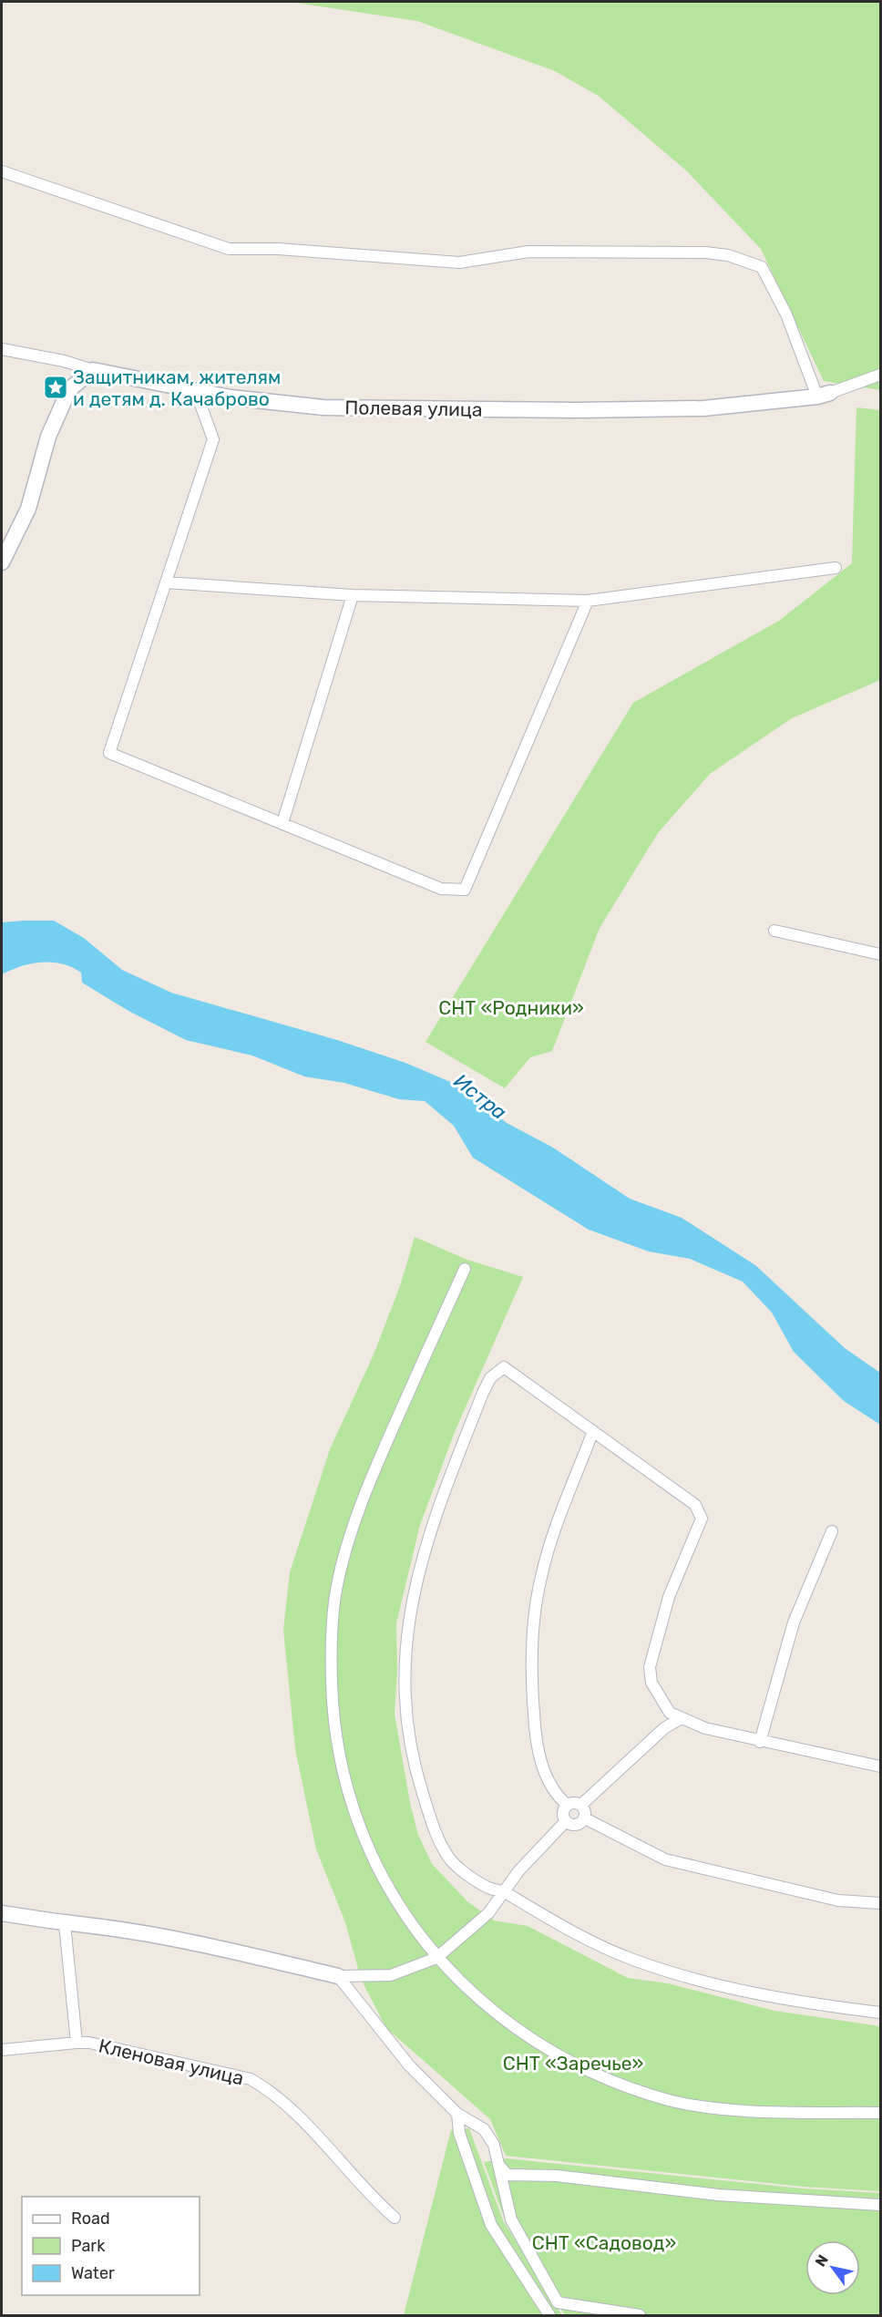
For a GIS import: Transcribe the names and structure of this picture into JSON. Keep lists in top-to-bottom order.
{
  "streets": {
    "street": ["Полевая улица", "Кленовая улица"]
  },
  "water": ["Истра"],
  "parks": ["СНТ «Родники»", "СНТ «Заречье»", "СНТ «Садовод»"],
  "places": {
    "place": ["Защитникам, жителям и детям д. Качаброво"]
  },
  "legend": ["Road", "Park", "Water"],
  "north": "top left"
}
